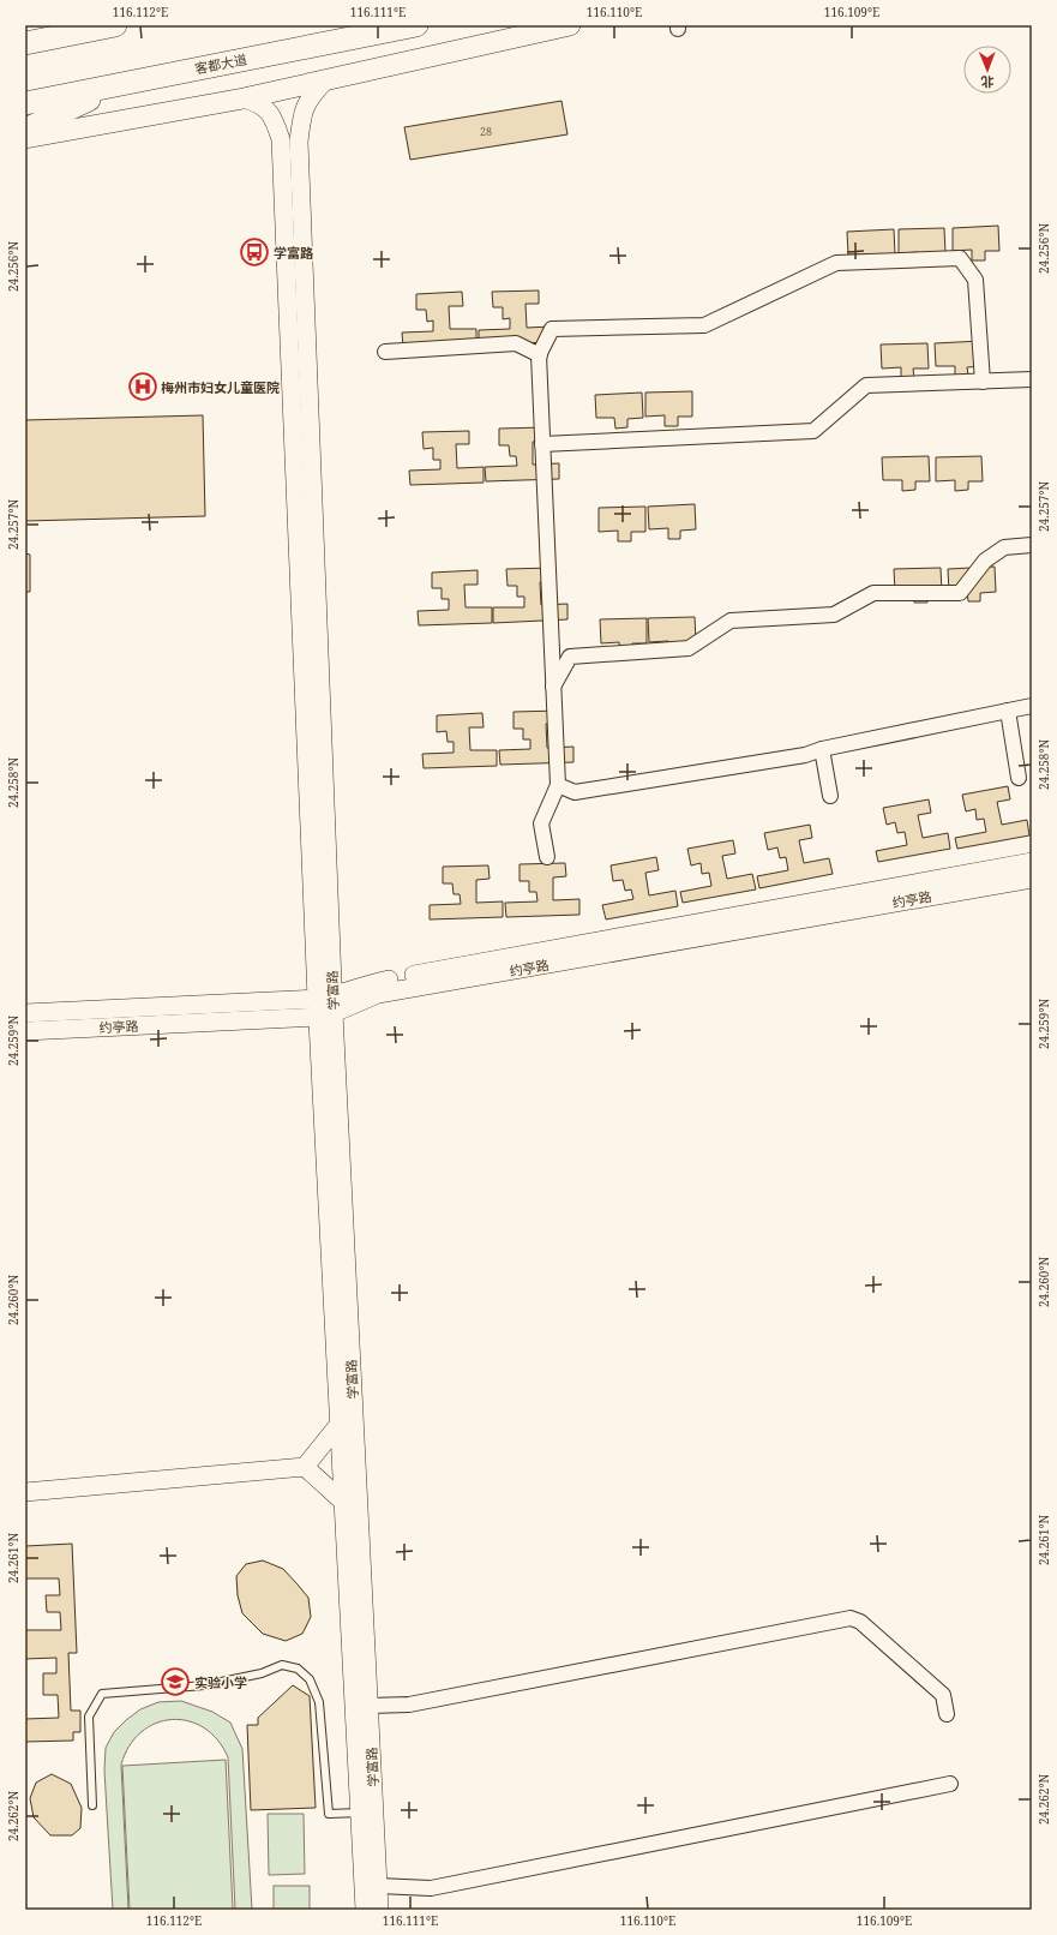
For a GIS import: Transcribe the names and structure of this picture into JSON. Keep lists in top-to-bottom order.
{
  "streets": {
    "highway": ["客都大道"],
    "street": ["约亭路", "学富路"]
  },
  "crossings": [
    ["约亭路", "学富路"]
  ],
  "places": {
    "bus stop": ["学富路"],
    "hospital": ["梅州市妇女儿童医院"],
    "school or university": ["实验小学"]
  },
  "house_numbers": ["28"],
  "north": "bottom",
  "coordinates": [
    "116.112°E",
    "116.111°E",
    "116.110°E",
    "116.109°E",
    "24.256°N",
    "24.257°N",
    "24.258°N",
    "24.259°N",
    "24.260°N",
    "24.261°N",
    "24.262°N"
  ]
}
